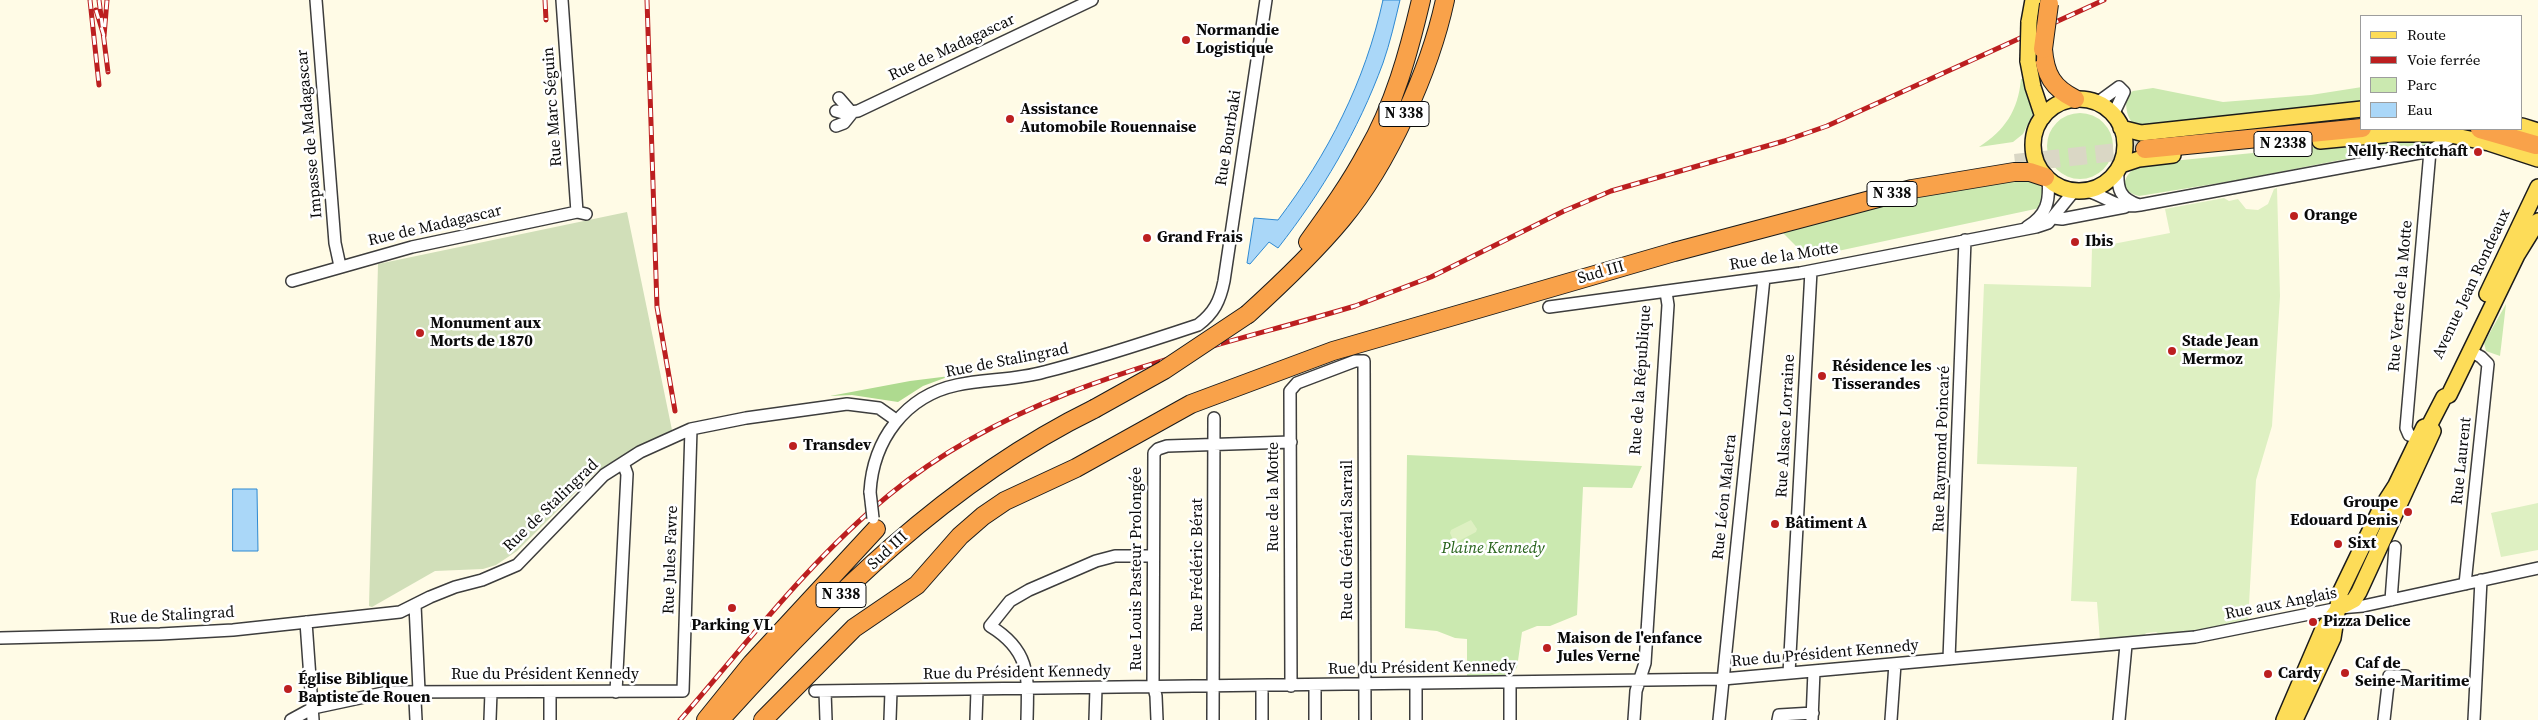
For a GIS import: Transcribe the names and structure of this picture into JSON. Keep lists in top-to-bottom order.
{
  "streets": {
    "highway": ["N 338", "N 2338", "Sud III"],
    "main road": ["Avenue Jean Rondeaux"],
    "street": [
      "Rue de Madagascar",
      "Rue Marc Séguin",
      "Impasse de Madagascar",
      "Rue Bourbaki",
      "Rue de la Motte",
      "Rue Verte de la Motte",
      "Rue de Stalingrad",
      "Rue de la République",
      "Rue Alsace Lorraine",
      "Rue Raymond Poincaré",
      "Rue Laurent",
      "Rue Léon Maletra",
      "Rue du Général Sarrail",
      "Rue Jules Favre",
      "Rue Frédéric Bérat",
      "Rue Louis Pasteur Prolongée",
      "Rue aux Anglais",
      "Rue du Président Kennedy"
    ]
  },
  "crossings": [
    ["Rue de Madagascar", "Rue Marc Séguin"],
    ["Rue de Madagascar", "Impasse de Madagascar"],
    ["N 338", "N 2338"],
    ["N 338", "Rue de la Motte"],
    ["N 338", "Sud III"],
    ["Rue Bourbaki", "Rue de Stalingrad"],
    ["N 2338", "Rue de la Motte"],
    ["Rue de la Motte", "Rue Verte de la Motte"],
    ["Rue de la Motte", "Rue de la République"],
    ["Rue de la Motte", "Rue Alsace Lorraine"],
    ["Rue de la Motte", "Rue Raymond Poincaré"],
    ["Rue de la Motte", "Rue Léon Maletra"],
    ["Rue de la Motte", "Rue du Général Sarrail"],
    ["Rue de la Motte", "Rue du Président Kennedy"],
    ["Avenue Jean Rondeaux", "Rue Verte de la Motte"],
    ["Avenue Jean Rondeaux", "Rue Laurent"],
    ["Avenue Jean Rondeaux", "Rue aux Anglais"],
    ["Rue de Stalingrad", "Rue Jules Favre"],
    ["Rue de la République", "Rue du Président Kennedy"],
    ["Rue Alsace Lorraine", "Rue du Président Kennedy"],
    ["Rue Raymond Poincaré", "Rue du Président Kennedy"],
    ["Rue Laurent", "Rue aux Anglais"],
    ["Rue Léon Maletra", "Rue du Président Kennedy"],
    ["Rue du Général Sarrail", "Rue du Président Kennedy"],
    ["Rue Jules Favre", "Rue du Président Kennedy"],
    ["Rue Frédéric Bérat", "Rue Louis Pasteur Prolongée"],
    ["Rue Frédéric Bérat", "Rue du Président Kennedy"],
    ["Rue Louis Pasteur Prolongée", "Rue du Président Kennedy"],
    ["Rue aux Anglais", "Rue du Président Kennedy"]
  ],
  "parks": ["Plaine Kennedy"],
  "places": [
    "Normandie Logistique",
    "Assistance Automobile Rouennaise",
    "Nelly Rechtchaft",
    "Orange",
    "Grand Frais",
    "Ibis",
    "Monument aux Morts de 1870",
    "Stade Jean Mermoz",
    "Résidence les Tisserandes",
    "Transdev",
    "Groupe Edouard Denis",
    "Bâtiment A",
    "Sixt",
    "Parking VL",
    "Pizza Delice",
    "Maison de l'enfance Jules Verne",
    "Caf de Seine-Maritime",
    "Cardy",
    "Église Biblique Baptiste de Rouen"
  ],
  "legend": [
    "Route",
    "Voie ferrée",
    "Parc",
    "Eau"
  ]
}
